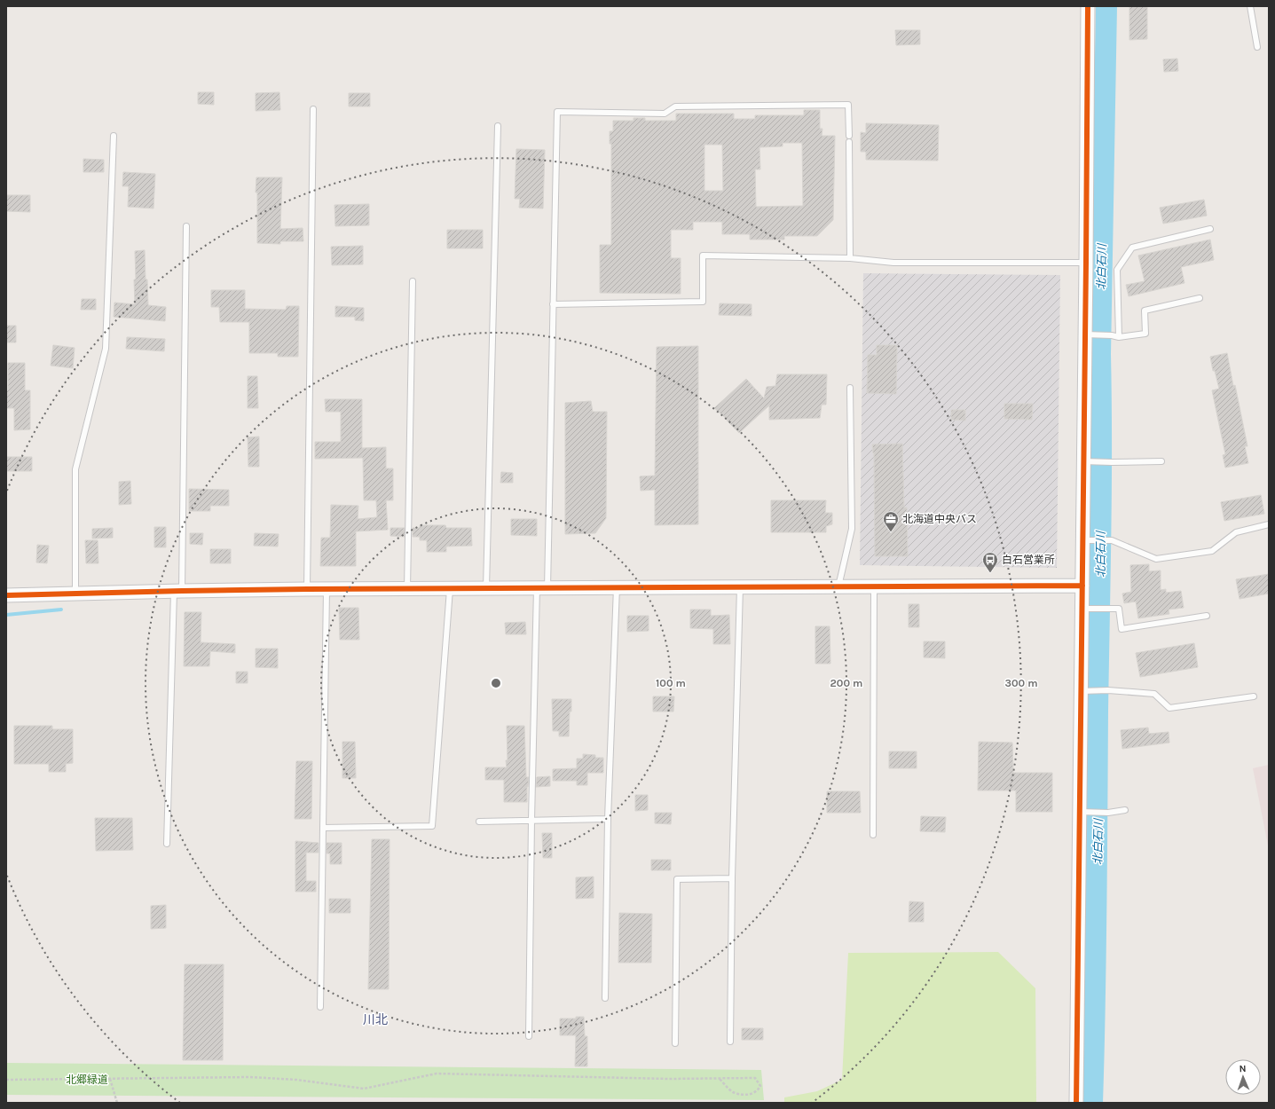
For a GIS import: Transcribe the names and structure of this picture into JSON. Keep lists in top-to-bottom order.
{
  "districts": ["川北"],
  "water": ["北白石川"],
  "parks": ["北郷緑道"],
  "places": {
    "office": ["北海道中央バス"],
    "bus stop": ["白石営業所"]
  },
  "north": "top",
  "rings": ["100 m", "200 m", "300 m"]
}
